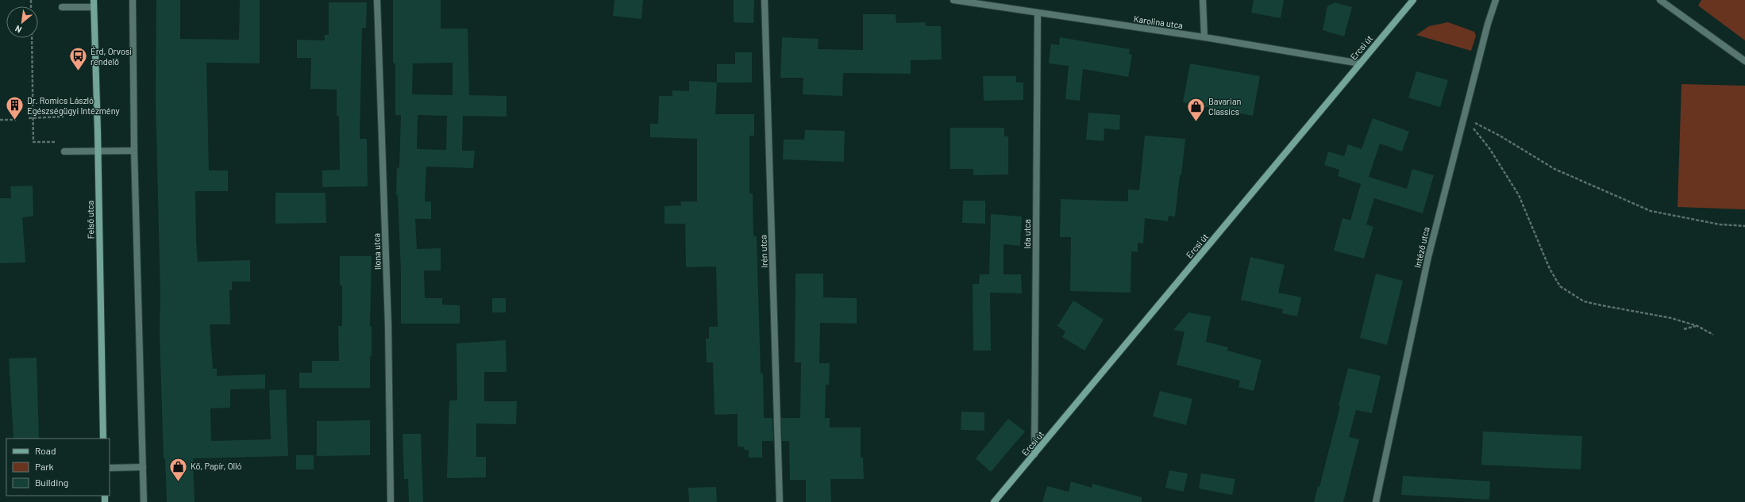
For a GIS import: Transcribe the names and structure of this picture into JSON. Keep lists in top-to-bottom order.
{
  "streets": {
    "main road": ["Ercsi út", "Felső utca"],
    "street": [
      "Karolina utca",
      "Ida utca",
      "Intéző utca",
      "Ilona utca",
      "Irén utca"
    ]
  },
  "crossings": [
    ["Karolina utca", "Ercsi út"],
    ["Karolina utca", "Ida utca"],
    ["Ercsi út", "Ida utca"]
  ],
  "places": {
    "bus stop": ["Érd, Orvosi rendelő"],
    "building": ["Dr. Romics László Egészségügyi Intézmény"],
    "shop": ["Bavarian Classics", "Kő, Papír, Olló"]
  },
  "legend": ["Road", "Park", "Building"],
  "north": "bottom left"
}
